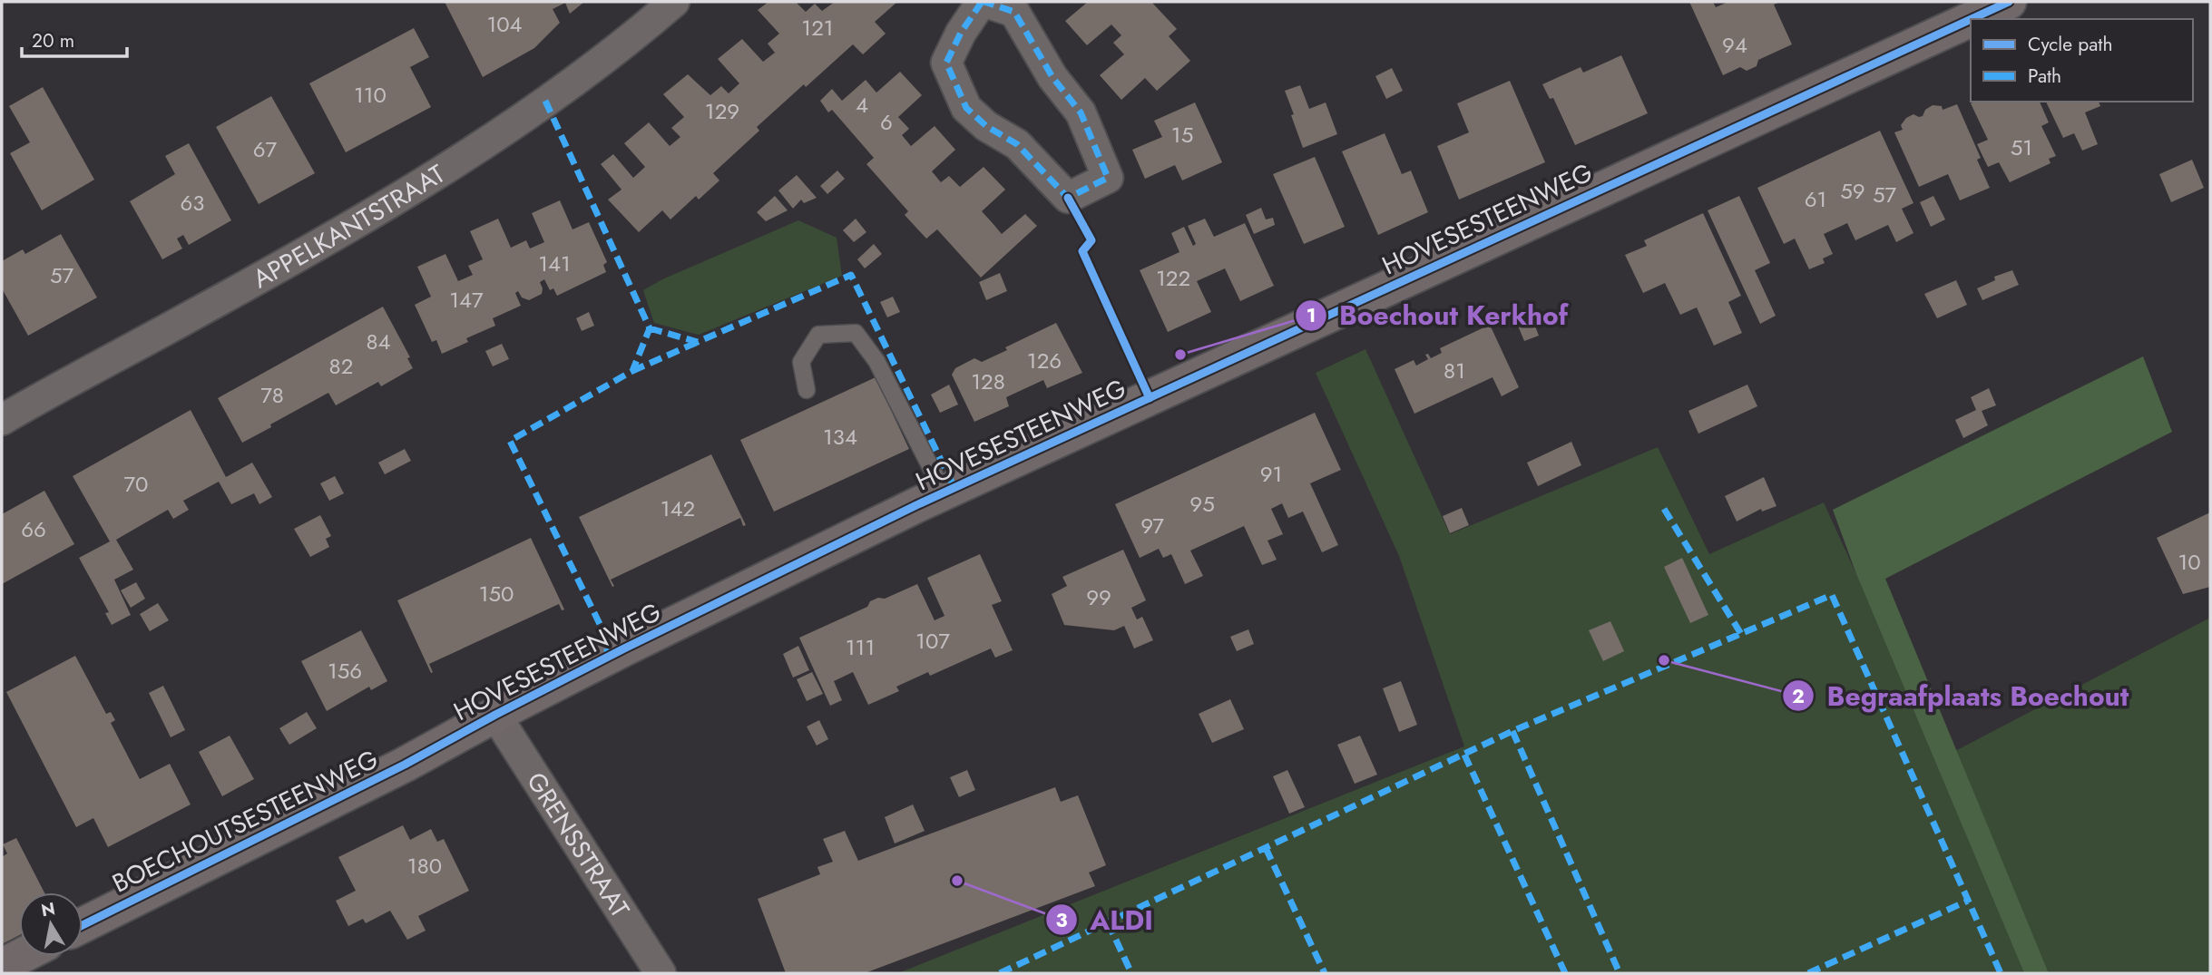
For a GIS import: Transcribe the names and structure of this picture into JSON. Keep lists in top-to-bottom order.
{
  "streets": {
    "street": [
      "HOVESESTEENWEG",
      "APPELKANTSTRAAT",
      "BOECHOUTSESTEENWEG",
      "GRENSSTRAAT"
    ]
  },
  "crossings": [
    ["HOVESESTEENWEG", "BOECHOUTSESTEENWEG"],
    ["HOVESESTEENWEG", "GRENSSTRAAT"]
  ],
  "places": ["Boechout Kerkhof", "Begraafplaats Boechout", "ALDI"],
  "house_numbers": [
    "104",
    "121",
    "94",
    "110",
    "4",
    "129",
    "6",
    "15",
    "51",
    "67",
    "59",
    "57",
    "61",
    "63",
    "141",
    "57",
    "122",
    "147",
    "84",
    "126",
    "82",
    "81",
    "128",
    "78",
    "134",
    "91",
    "70",
    "95",
    "142",
    "97",
    "66",
    "10",
    "150",
    "99",
    "107",
    "111",
    "156",
    "180"
  ],
  "legend": ["Cycle path", "Path"],
  "scale_bar": "20 m",
  "north": "top"
}
